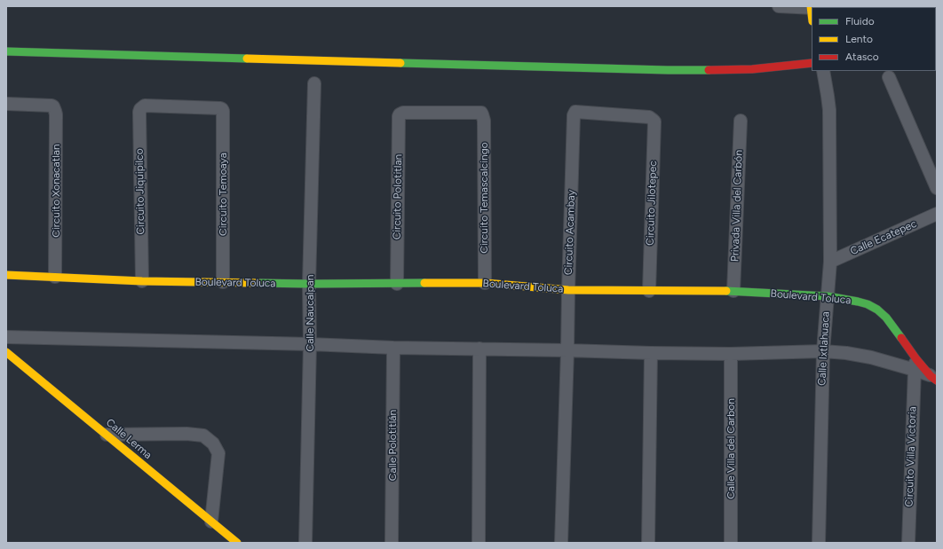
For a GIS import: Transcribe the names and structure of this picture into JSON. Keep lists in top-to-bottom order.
{
  "streets": {
    "street": [
      "Circuito Xonacatlan",
      "Circuito Jiquipilco",
      "Circuito Temoaya",
      "Circuito Polotitlan",
      "Circuito Temascalcingo",
      "Circuito Jilotepec",
      "Privada Villa del Carbón",
      "Circuito Acambay",
      "Calle Ecatepec",
      "Boulevard Toluca",
      "Calle Naucalpan",
      "Calle Ixtlahuaca",
      "Calle Lerma",
      "Calle Polotitlán",
      "Calle Villa del Carbon",
      "Circuito Villa Victoria"
    ]
  },
  "crossings": [
    ["Circuito Xonacatlan", "Boulevard Toluca"],
    ["Circuito Jiquipilco", "Circuito Temoaya"],
    ["Circuito Jiquipilco", "Boulevard Toluca"],
    ["Circuito Temoaya", "Boulevard Toluca"],
    ["Circuito Polotitlan", "Circuito Temascalcingo"],
    ["Circuito Polotitlan", "Boulevard Toluca"],
    ["Circuito Temascalcingo", "Boulevard Toluca"],
    ["Circuito Jilotepec", "Circuito Acambay"],
    ["Circuito Jilotepec", "Boulevard Toluca"],
    ["Privada Villa del Carbón", "Boulevard Toluca"],
    ["Circuito Acambay", "Boulevard Toluca"],
    ["Calle Ecatepec", "Calle Ixtlahuaca"],
    ["Boulevard Toluca", "Calle Naucalpan"],
    ["Boulevard Toluca", "Calle Ixtlahuaca"],
    ["Boulevard Toluca", "Circuito Villa Victoria"]
  ],
  "legend": ["Fluido", "Lento", "Atasco"]
}
